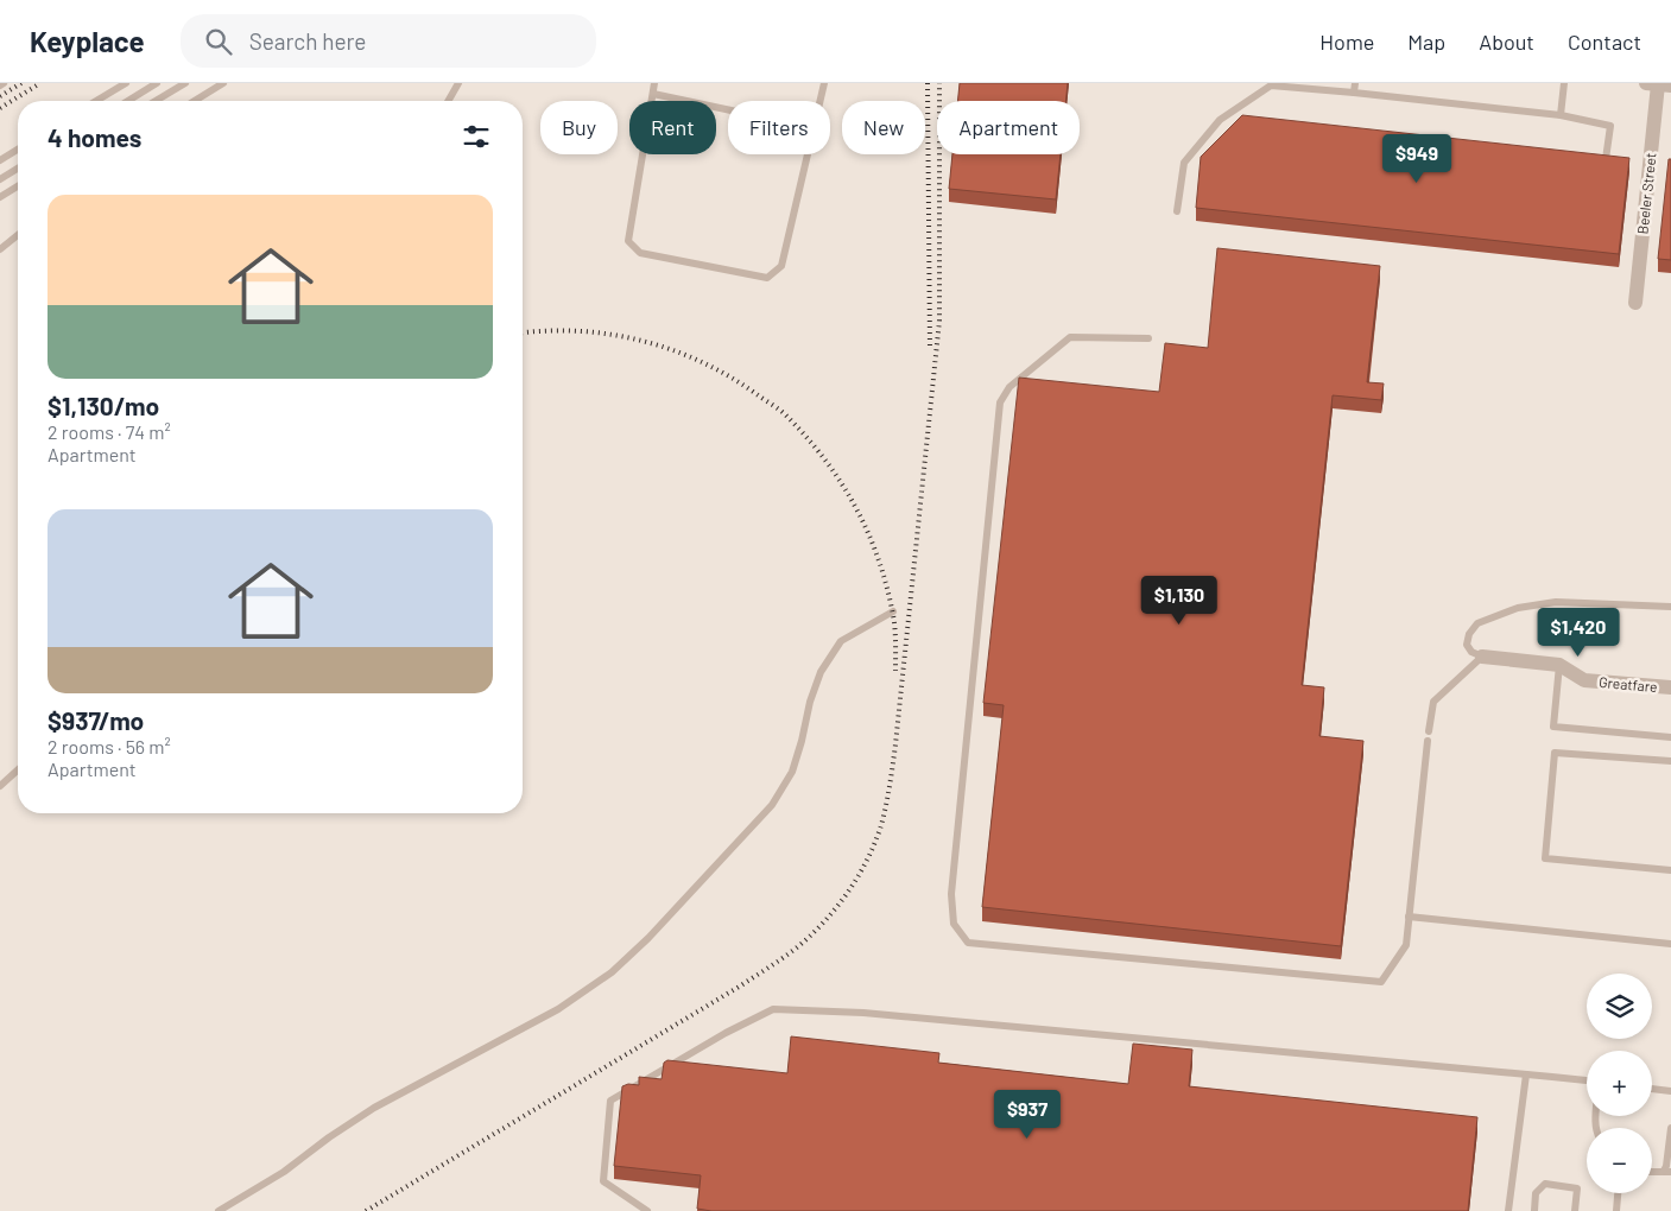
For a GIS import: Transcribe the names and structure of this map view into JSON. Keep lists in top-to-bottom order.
{
  "streets": {
    "street": ["Beeler Street", "Greatfare"]
  },
  "page": {
    "header": "Keyplace",
    "search": "Search here",
    "nav": [
      "Home",
      "Map",
      "About",
      "Contact"
    ],
    "chip": [
      "Buy",
      "Rent",
      "Filters",
      "New",
      "Apartment"
    ],
    "heading": "4 homes",
    "price": [
      "$949",
      "$1,130",
      "$1,420",
      "$937"
    ],
    "list": [
      {
        "name": "$1,130/mo",
        "note": "2 rooms · 74 m² · Apartment"
      },
      {
        "name": "$937/mo",
        "note": "2 rooms · 56 m² · Apartment"
      }
    ],
    "map_buttons": ["+", "−"]
  }
}
